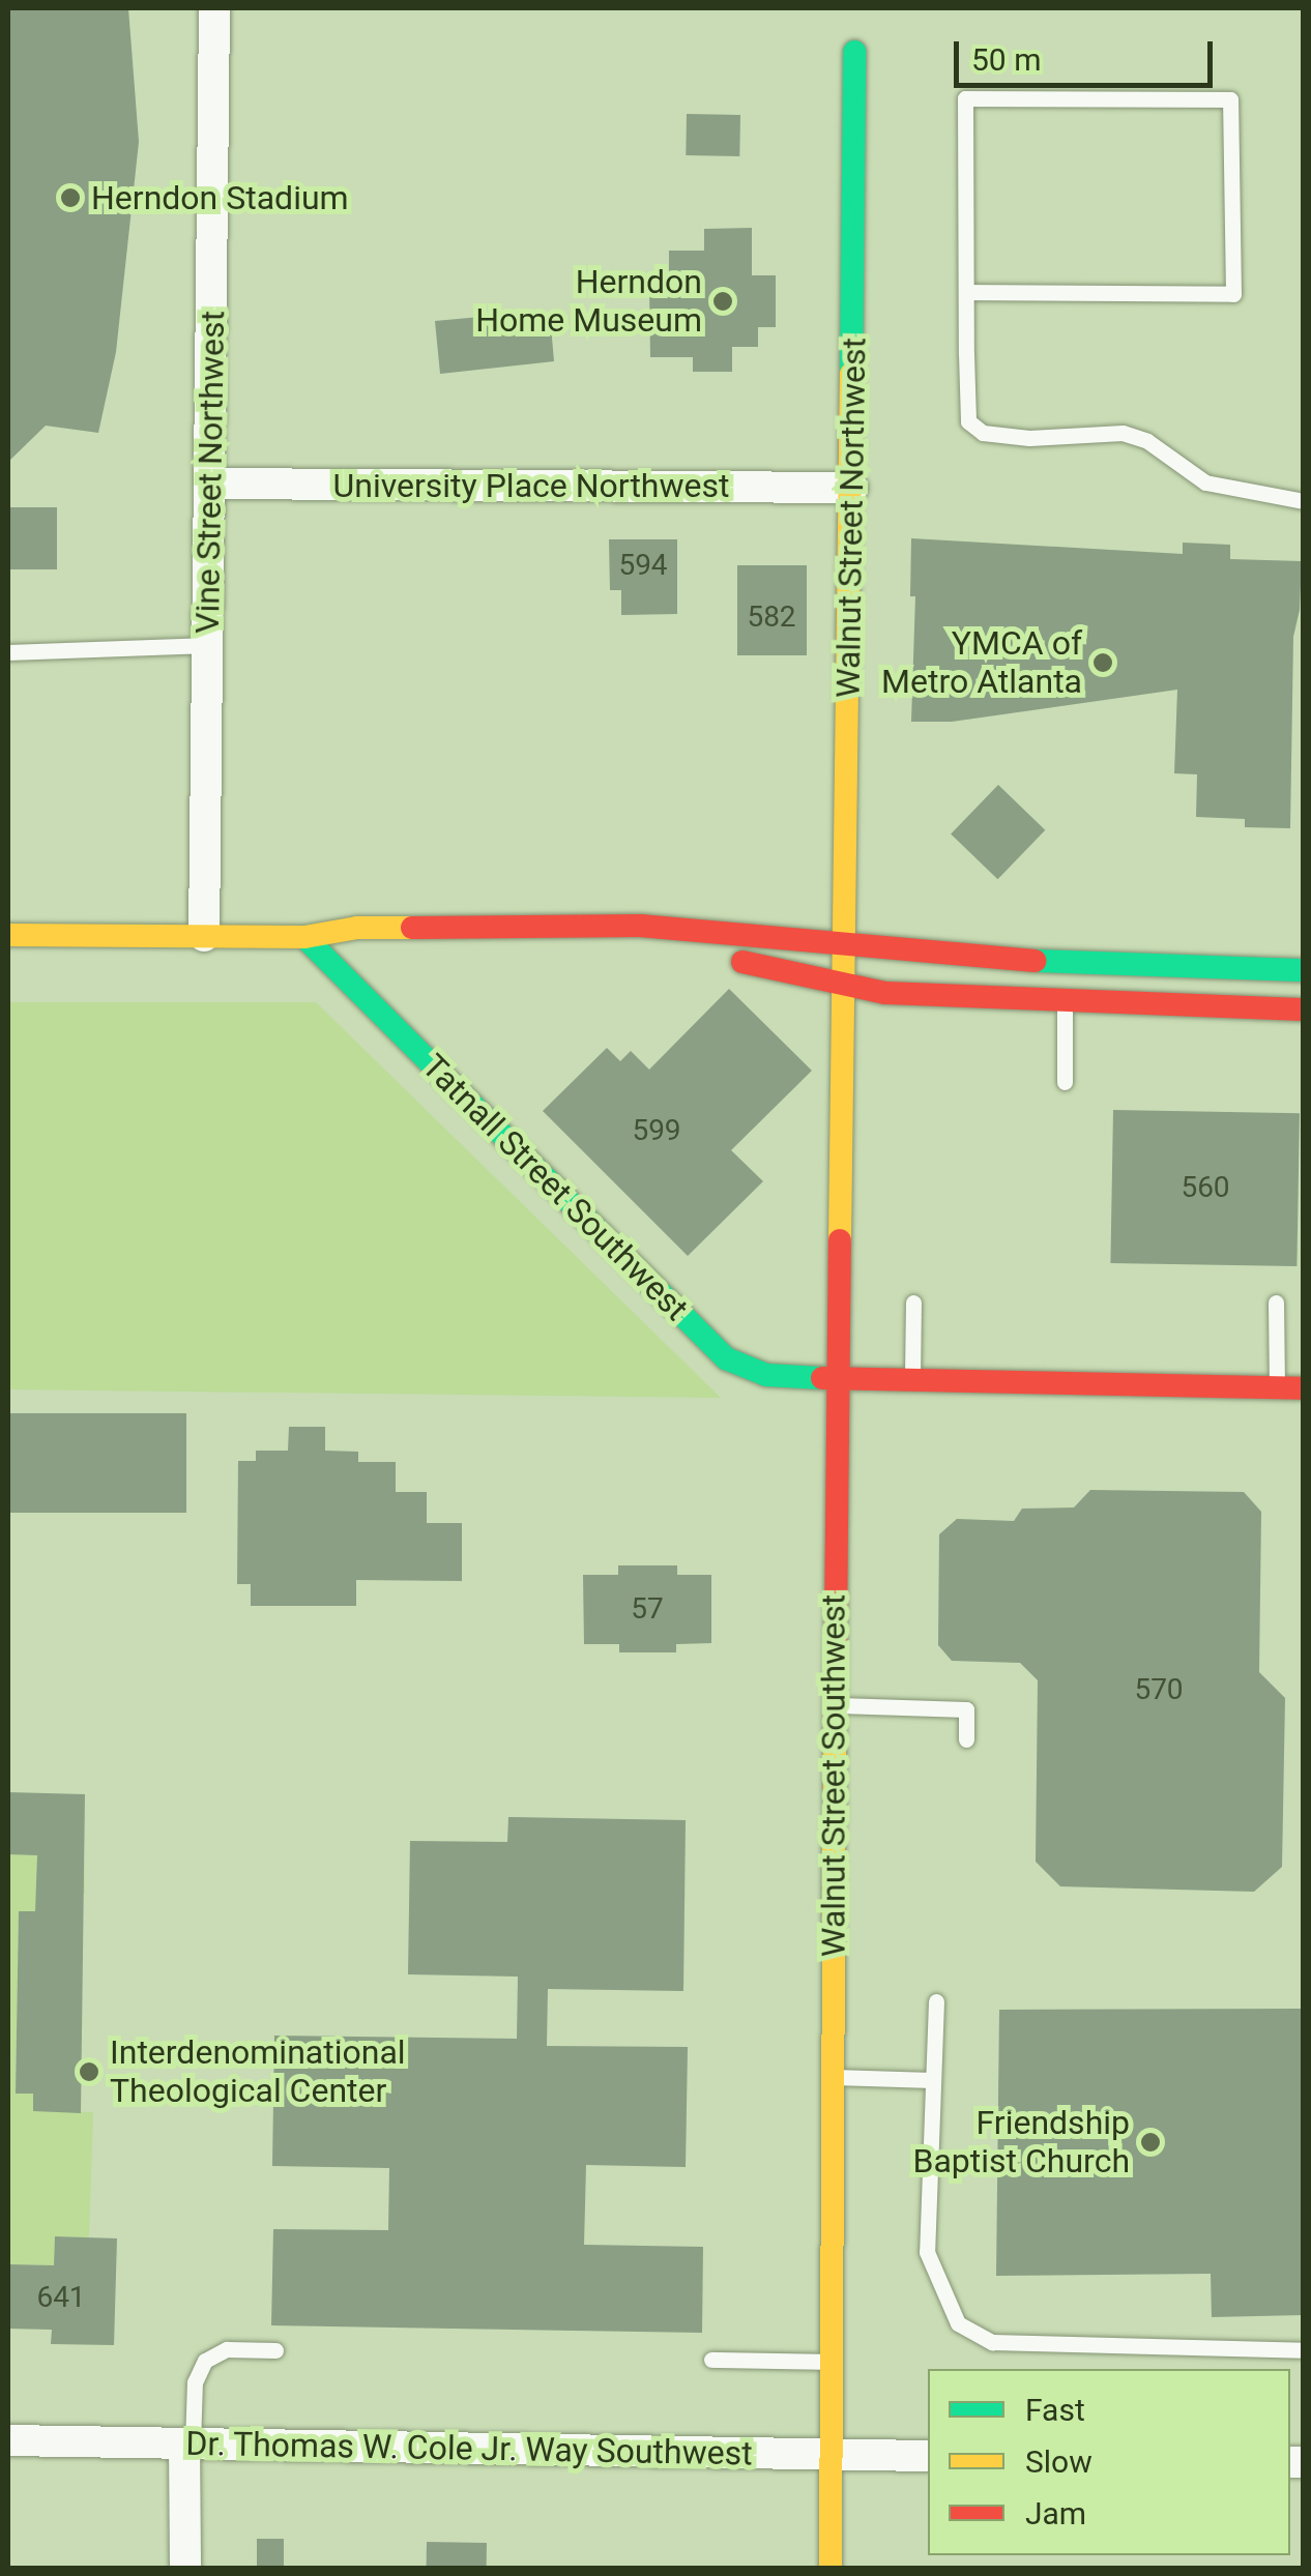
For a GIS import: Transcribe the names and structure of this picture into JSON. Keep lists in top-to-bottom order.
{
  "streets": {
    "street": [
      "Vine Street Northwest",
      "University Place Northwest",
      "Walnut Street Northwest",
      "Tatnall Street Southwest",
      "Walnut Street Southwest",
      "Dr. Thomas W. Cole Jr. Way Southwest"
    ]
  },
  "crossings": [
    ["Vine Street Northwest", "University Place Northwest"],
    ["University Place Northwest", "Walnut Street Northwest"],
    ["Walnut Street Northwest", "Walnut Street Southwest"],
    ["Tatnall Street Southwest", "Walnut Street Southwest"],
    ["Walnut Street Southwest", "Dr. Thomas W. Cole Jr. Way Southwest"]
  ],
  "places": [
    "Herndon Stadium",
    "Herndon Home Museum",
    "YMCA of Metro Atlanta",
    "Interdenominational Theological Center",
    "Friendship Baptist Church"
  ],
  "house_numbers": [
    "594",
    "582",
    "599",
    "560",
    "57",
    "570",
    "641"
  ],
  "legend": ["Fast", "Slow", "Jam"],
  "scale_bar": "50 m"
}
